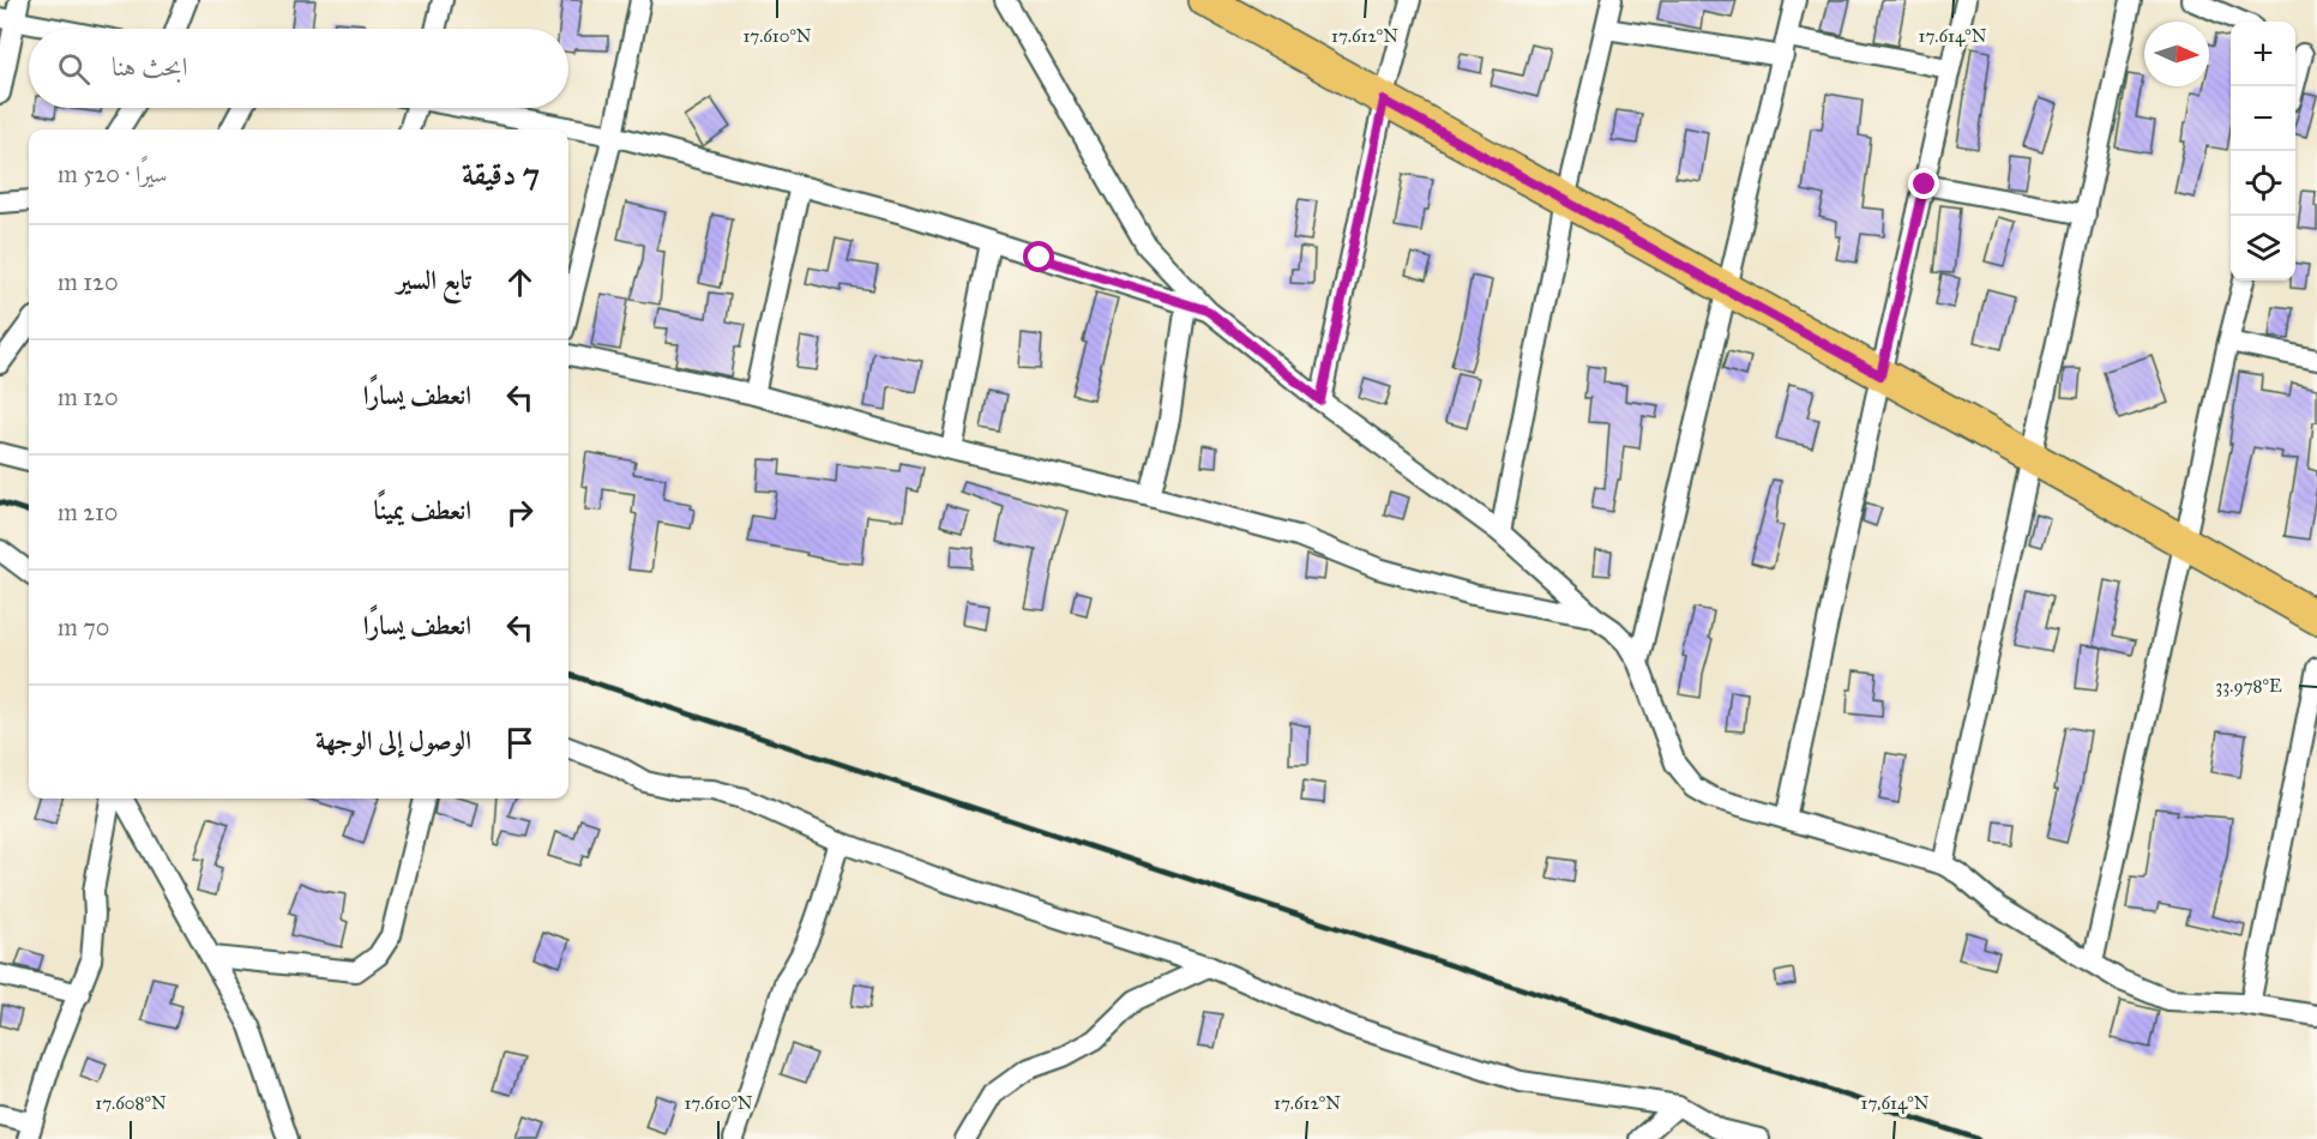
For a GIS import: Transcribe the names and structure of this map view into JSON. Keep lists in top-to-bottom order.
{
  "north": "right",
  "page": {
    "map_buttons": ["+", "−"],
    "search": "ابحث هنا",
    "heading": ["7 دقيقة", "سيرًا · 520 m"],
    "list": [
      ["تابع السير", "120 m"],
      ["انعطف يسارًا", "120 m"],
      ["انعطف يمينًا", "210 m"],
      ["انعطف يسارًا", "70 m"],
      "الوصول إلى الوجهة"
    ]
  },
  "coordinates": [
    "17.610°N",
    "17.612°N",
    "17.614°N",
    "33.978°E",
    "17.608°N"
  ]
}
